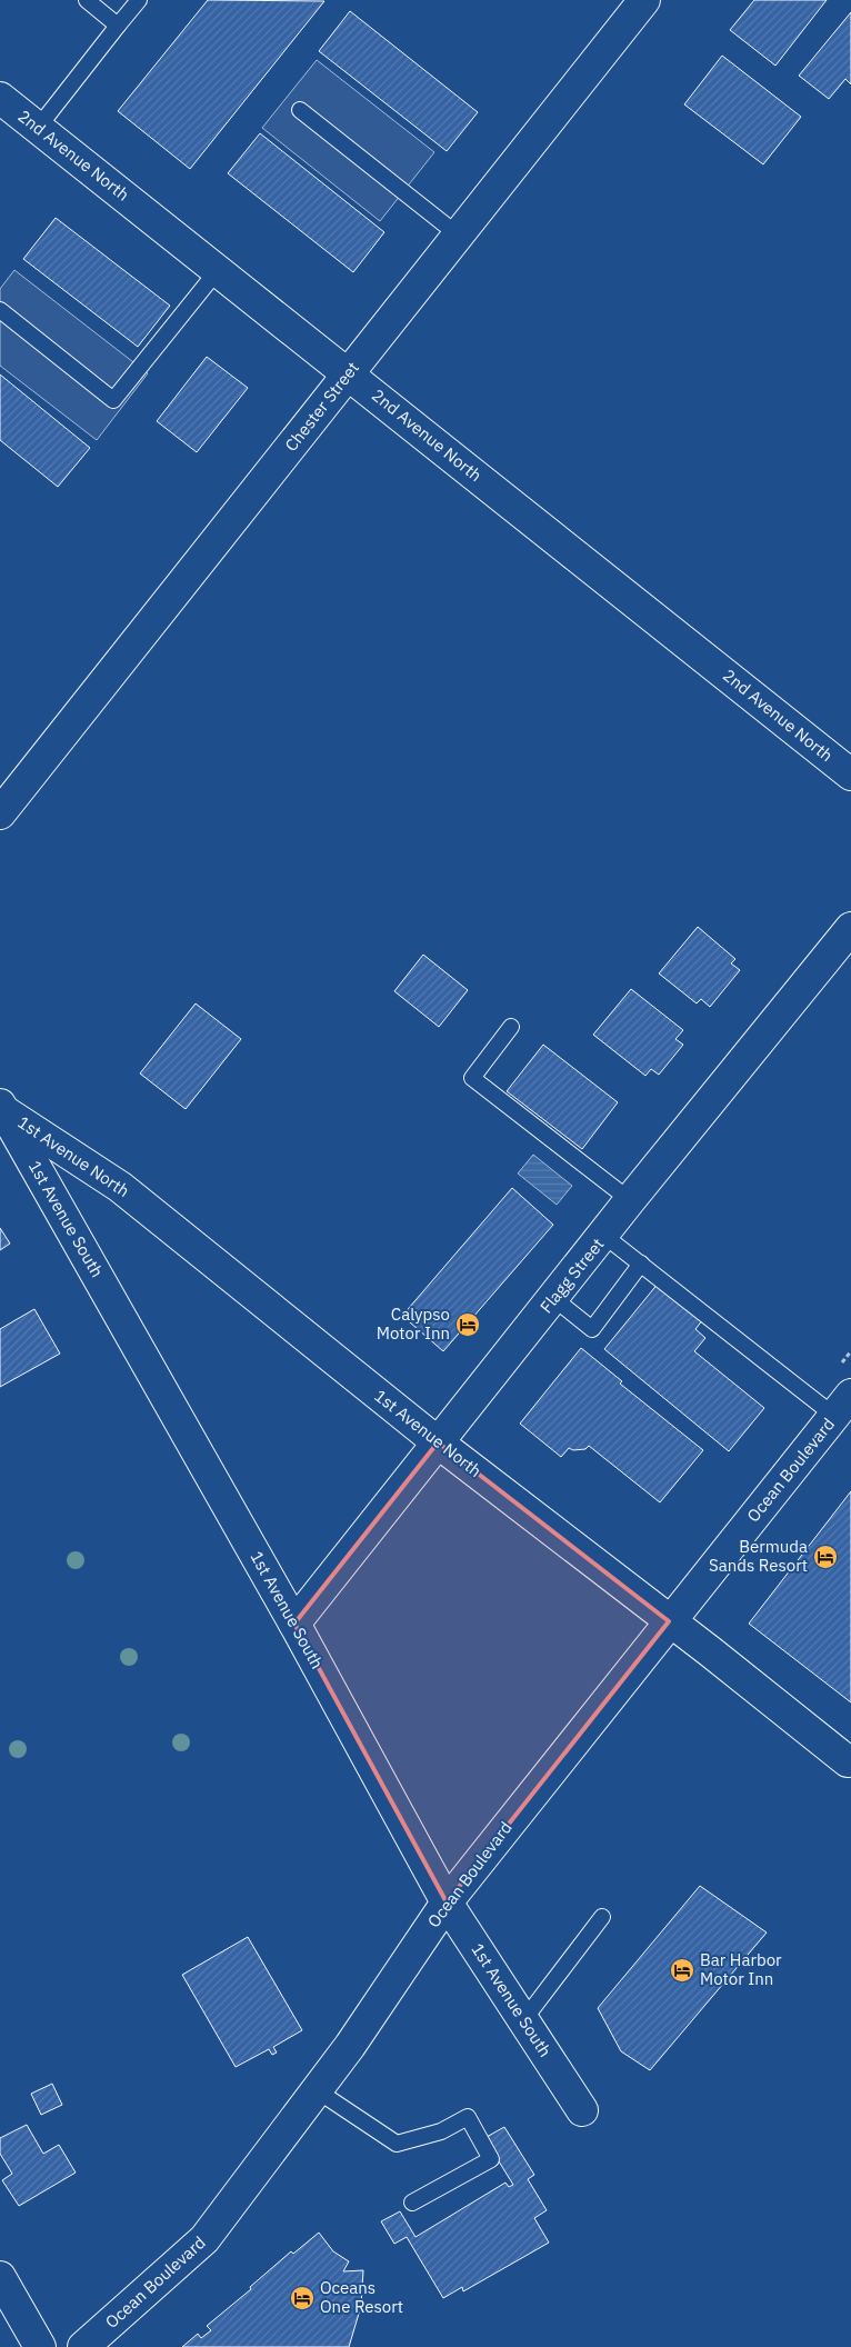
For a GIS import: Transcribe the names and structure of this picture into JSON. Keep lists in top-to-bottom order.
{
  "streets": {
    "street": [
      "2nd Avenue North",
      "Chester Street",
      "1st Avenue North",
      "1st Avenue South",
      "Flagg Street",
      "Ocean Boulevard"
    ]
  },
  "crossings": [
    ["2nd Avenue North", "Chester Street"],
    ["1st Avenue North", "1st Avenue South"],
    ["1st Avenue North", "Flagg Street"],
    ["1st Avenue North", "Ocean Boulevard"],
    ["1st Avenue South", "Flagg Street"],
    ["1st Avenue South", "Ocean Boulevard"]
  ],
  "places": {
    "hotel": [
      "Calypso Motor Inn",
      "Bermuda Sands Resort",
      "Bar Harbor Motor Inn",
      "Oceans One Resort"
    ]
  }
}
